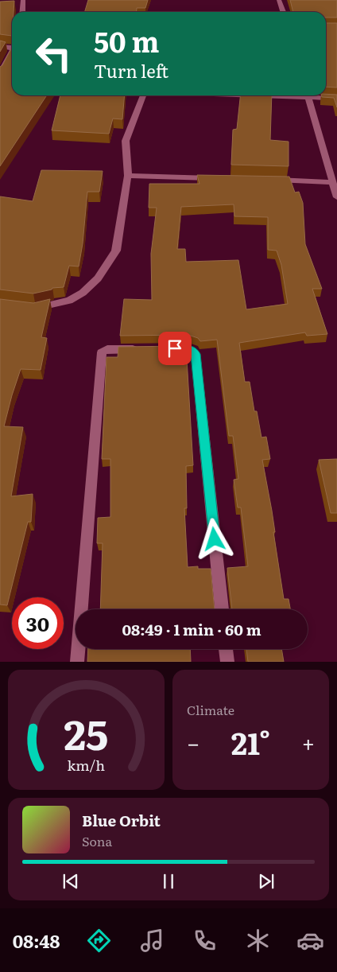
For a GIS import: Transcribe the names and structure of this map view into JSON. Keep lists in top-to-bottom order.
{
  "page": {
    "turn": ["50 m", "Turn left"],
    "limit": "30",
    "trip": "08:49 · 1 min · 60 m",
    "tile": "Climate",
    "heat": ["−", "21°", "+"],
    "song": ["Blue Orbit", "Sona"],
    "tabs": "08:48",
    "gauge": ["25", "km/h"]
  }
}
